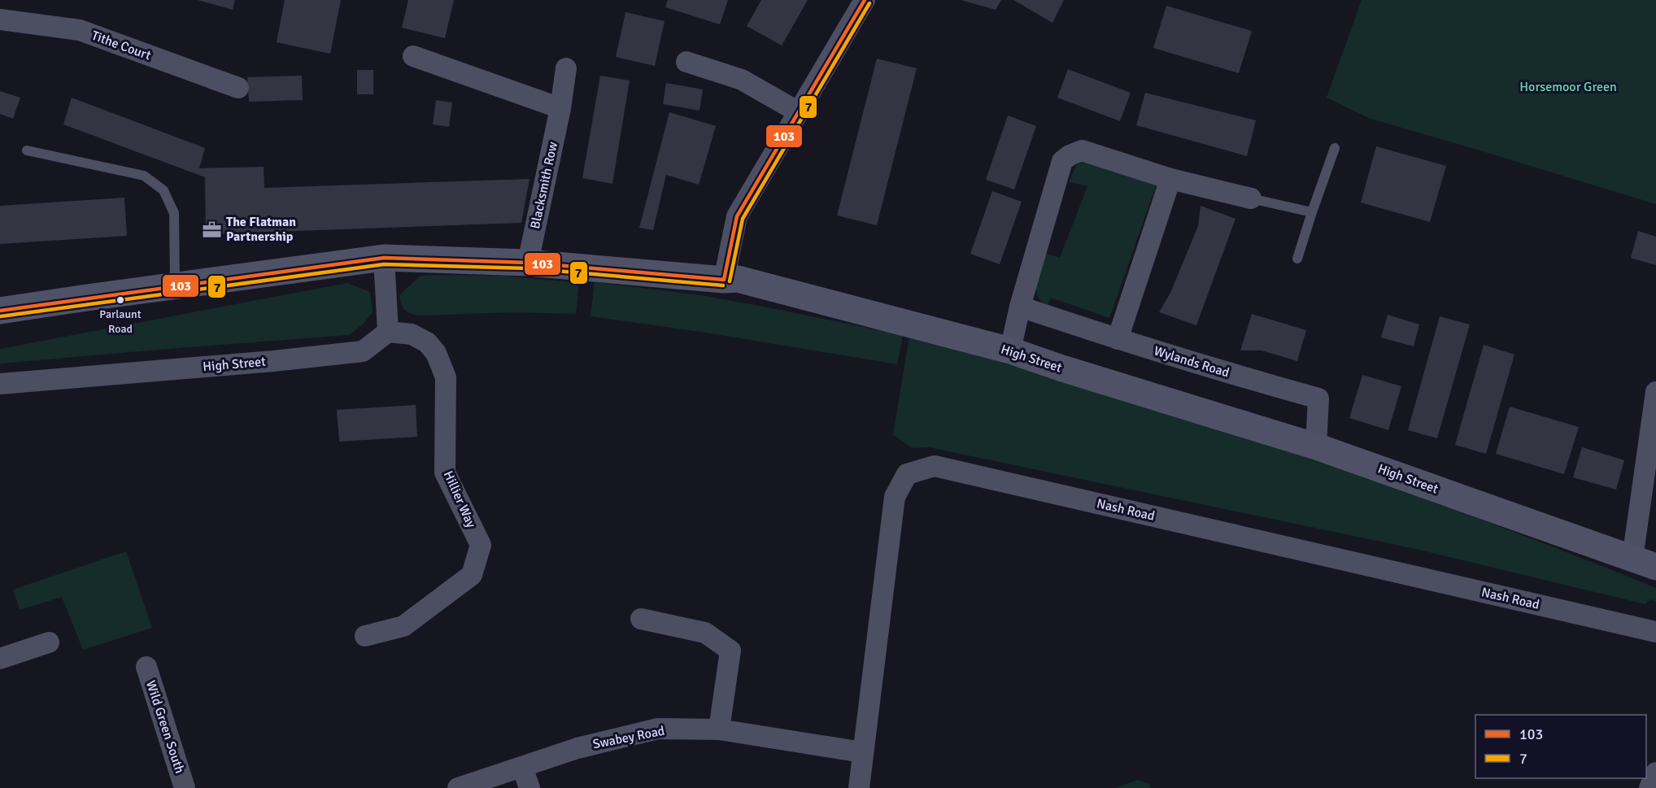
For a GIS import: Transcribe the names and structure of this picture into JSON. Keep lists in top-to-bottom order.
{
  "streets": {
    "main road": ["High Street"],
    "street": [
      "Tithe Court",
      "Blacksmith Row",
      "Wylands Road",
      "Hillier Way",
      "Nash Road",
      "Wild Green South",
      "Swabey Road"
    ]
  },
  "crossings": [
    ["Blacksmith Row", "High Street"],
    ["High Street", "Wylands Road"],
    ["High Street", "Hillier Way"],
    ["Nash Road", "Swabey Road"]
  ],
  "parks": ["Horsemoor Green"],
  "places": {
    "office": ["The Flatman Partnership"],
    "other": ["Parlaunt Road"]
  },
  "lines": ["transit line 103", "transit line 7"],
  "legend": ["103", "7"]
}
